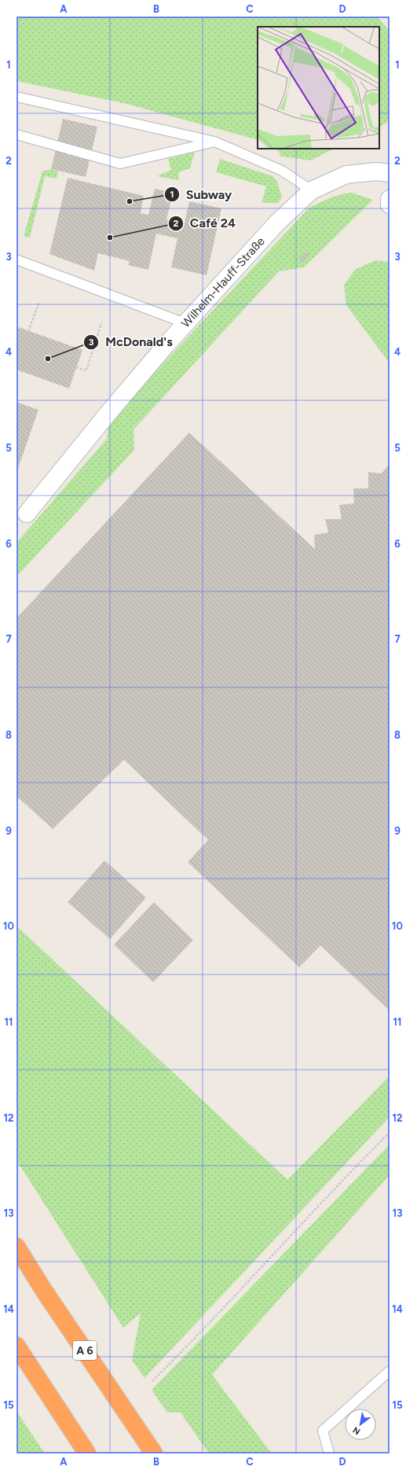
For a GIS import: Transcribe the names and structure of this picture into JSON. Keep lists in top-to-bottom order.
{
  "streets": {
    "highway": ["A 6"],
    "street": ["Wilhelm-Hauff-Straße"]
  },
  "places": ["Subway", "Café 24", "McDonald's"],
  "north": "bottom left",
  "grid": {
    "columns": [
      "A",
      "B",
      "C",
      "D"
    ],
    "rows": [
      "1",
      "2",
      "3",
      "4",
      "5",
      "6",
      "7",
      "8",
      "9",
      "10",
      "11",
      "12",
      "13",
      "14",
      "15"
    ]
  }
}
